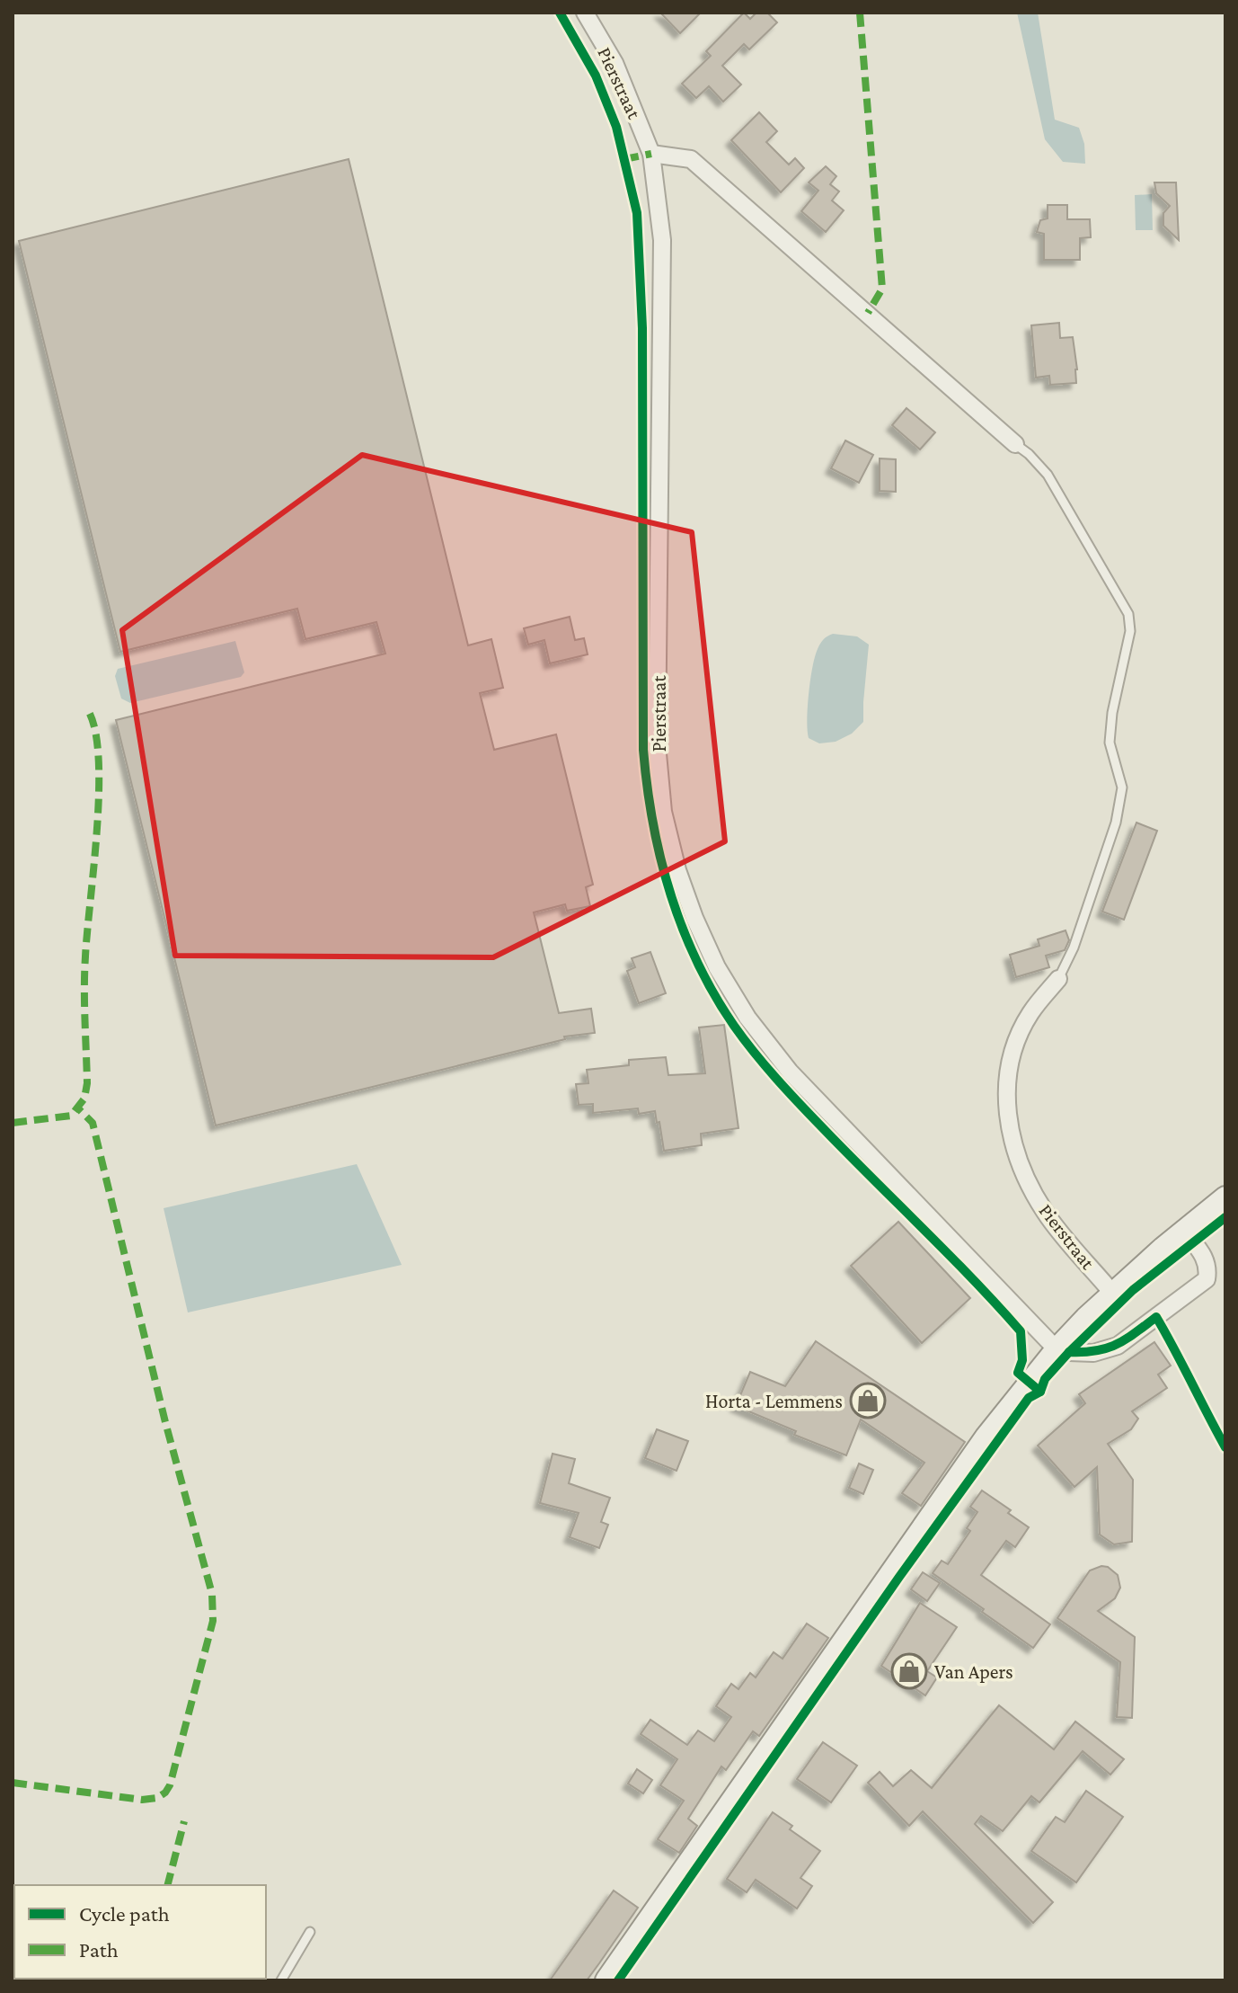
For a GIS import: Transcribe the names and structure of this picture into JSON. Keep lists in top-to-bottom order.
{
  "streets": {
    "street": ["Pierstraat"]
  },
  "places": {
    "shop": ["Horta - Lemmens", "Van Apers"]
  },
  "legend": ["Cycle path", "Path"]
}
